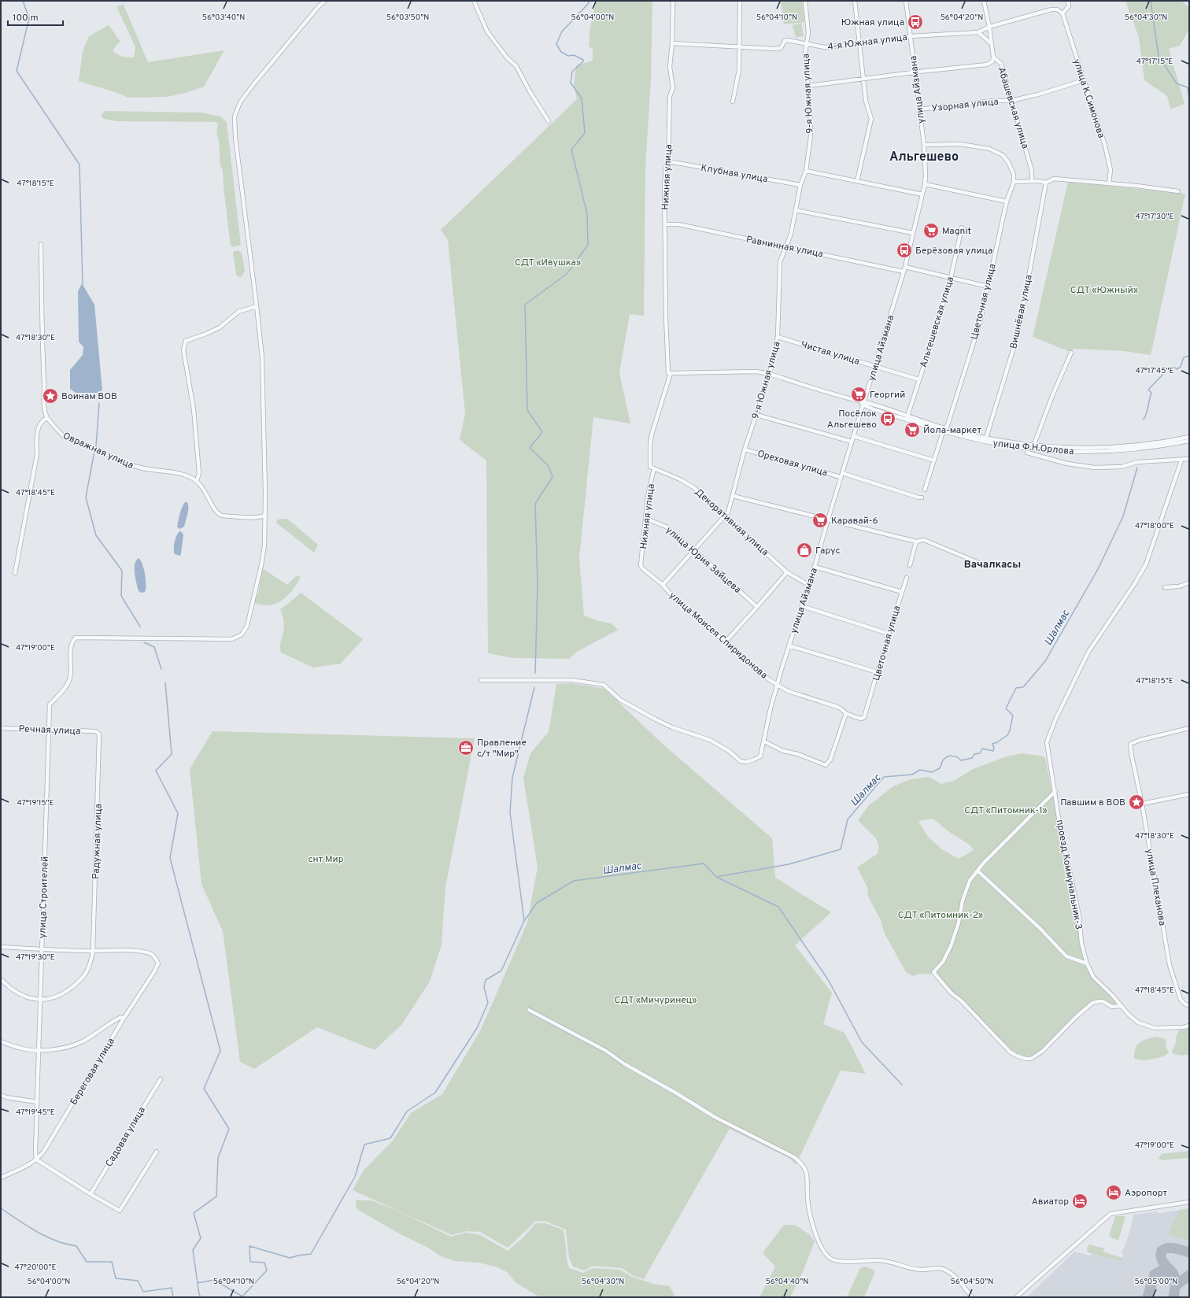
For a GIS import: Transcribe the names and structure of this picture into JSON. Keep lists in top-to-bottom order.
{
  "streets": {
    "street": [
      "4-я Южная улица",
      "улица Айзмана",
      "9-я Южная улица",
      "улица К.Симонова",
      "Узорная улица",
      "Абашевская улица",
      "Клубная улица",
      "Нижняя улица",
      "Равнинная улица",
      "Цветочная улица",
      "Вишнёвая улица",
      "Альгешевская улица",
      "Чистая улица",
      "улица Ф.Н.Орлова",
      "Овражная улица",
      "Ореховая улица",
      "Декоративная улица",
      "улица Юрия Зайцева",
      "улица Моисея Спиридонова",
      "Речная улица",
      "Радужная улица",
      "проезд Коммунальник-3",
      "улица Плеханова",
      "улица Строителей",
      "Береговая улица",
      "Садовая улица"
    ]
  },
  "crossings": [
    ["4-я Южная улица", "улица Айзмана"],
    ["4-я Южная улица", "9-я Южная улица"],
    ["4-я Южная улица", "улица К.Симонова"],
    ["4-я Южная улица", "Абашевская улица"],
    ["4-я Южная улица", "Нижняя улица"],
    ["улица Айзмана", "Узорная улица"],
    ["улица Айзмана", "Равнинная улица"],
    ["улица Айзмана", "Чистая улица"],
    ["улица Айзмана", "улица Ф.Н.Орлова"],
    ["улица Айзмана", "Ореховая улица"],
    ["улица Айзмана", "Декоративная улица"],
    ["улица Айзмана", "улица Моисея Спиридонова"],
    ["9-я Южная улица", "Клубная улица"],
    ["9-я Южная улица", "Равнинная улица"],
    ["9-я Южная улица", "Чистая улица"],
    ["9-я Южная улица", "Ореховая улица"],
    ["9-я Южная улица", "Декоративная улица"],
    ["9-я Южная улица", "улица Юрия Зайцева"],
    ["9-я Южная улица", "улица Моисея Спиридонова"],
    ["улица К.Симонова", "Узорная улица"],
    ["Узорная улица", "Абашевская улица"],
    ["Клубная улица", "Нижняя улица"],
    ["Нижняя улица", "Равнинная улица"],
    ["Нижняя улица", "Декоративная улица"],
    ["Нижняя улица", "улица Юрия Зайцева"],
    ["Нижняя улица", "улица Моисея Спиридонова"],
    ["Цветочная улица", "улица Ф.Н.Орлова"],
    ["Цветочная улица", "улица Моисея Спиридонова"],
    ["Вишнёвая улица", "улица Ф.Н.Орлова"],
    ["Альгешевская улица", "Чистая улица"],
    ["Альгешевская улица", "улица Ф.Н.Орлова"],
    ["Овражная улица", "улица Строителей"],
    ["Речная улица", "Радужная улица"],
    ["Речная улица", "улица Строителей"],
    ["Радужная улица", "улица Строителей"],
    ["Радужная улица", "Береговая улица"],
    ["улица Строителей", "Береговая улица"]
  ],
  "districts": ["Альгешево", "Вачалкасы"],
  "water": ["Шалмас"],
  "parks": [
    "СДТ «Ивушка»",
    "СДТ «Южный»",
    "СДТ «Питомник-1»",
    "снт Мир",
    "СДТ «Питомник-2»",
    "СДТ «Мичуринец»"
  ],
  "places": {
    "bus stop": ["Южная улица", "Берёзовая улица", "Посёлок Альгешево"],
    "supermarket": [
      "Magnit",
      "Георгий",
      "Йола-маркет",
      "Каравай-6"
    ],
    "place": ["Воинам ВОВ", "Павшим в ВОВ"],
    "shop": ["Гарус"],
    "office": ["Правление с/т \"Мир\""],
    "hotel": ["Аэропорт", "Авиатор"]
  },
  "scale_bar": "100 m",
  "coordinates": [
    "56°03'40\"N",
    "56°03'50\"N",
    "56°04'00\"N",
    "56°04'10\"N",
    "56°04'20\"N",
    "56°04'30\"N",
    "47°17'15\"E",
    "47°18'15\"E",
    "47°17'30\"E",
    "47°18'30\"E",
    "47°17'45\"E",
    "47°18'45\"E",
    "47°18'00\"E",
    "47°19'00\"E",
    "47°19'15\"E",
    "47°19'30\"E",
    "47°19'45\"E",
    "47°20'00\"E",
    "56°04'40\"N",
    "56°04'50\"N",
    "56°05'00\"N"
  ]
}
